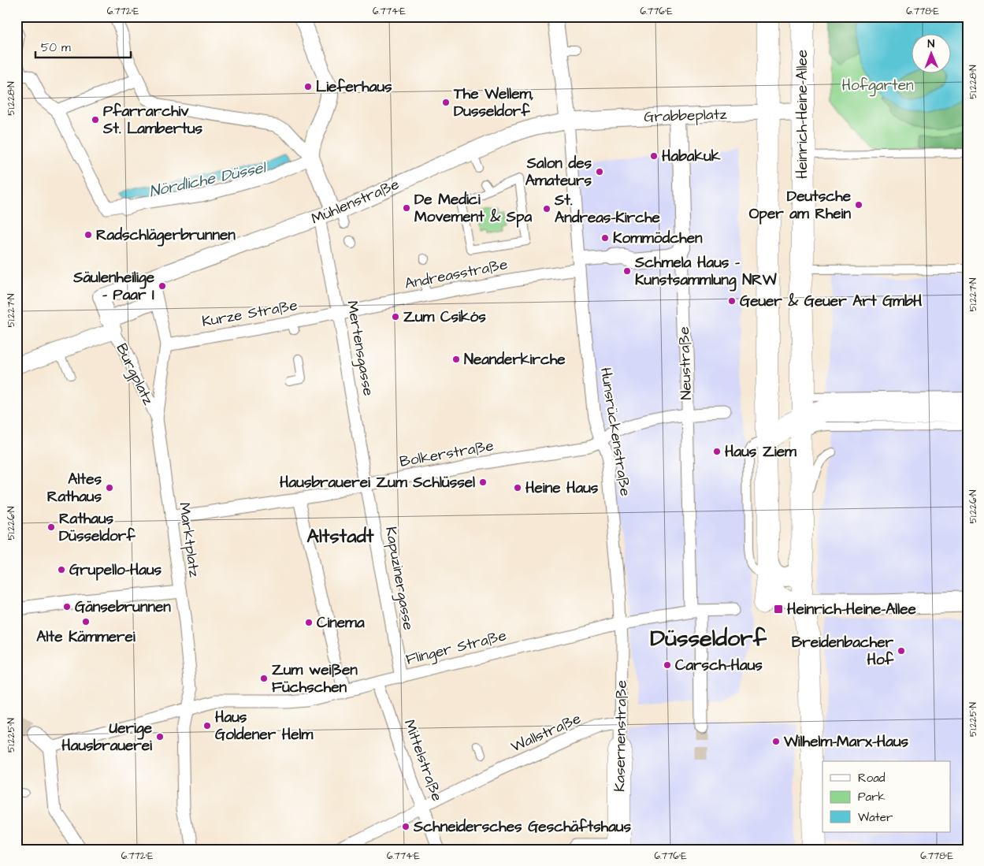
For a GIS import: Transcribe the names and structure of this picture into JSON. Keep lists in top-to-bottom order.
{
  "streets": {
    "main road": ["Heinrich-Heine-Allee", "Kasernenstraße"],
    "street": [
      "Grabbeplatz",
      "Mühlenstraße",
      "Andreasstraße",
      "Kurze Straße",
      "Mertensgasse",
      "Neustraße",
      "Burgplatz",
      "Hunsrückenstraße",
      "Bolkerstraße",
      "Marktplatz",
      "Kapuzinergasse",
      "Flinger Straße",
      "Wallstraße",
      "Mittelstraße"
    ]
  },
  "crossings": [
    ["Heinrich-Heine-Allee", "Grabbeplatz"],
    ["Grabbeplatz", "Mühlenstraße"],
    ["Grabbeplatz", "Neustraße"],
    ["Grabbeplatz", "Hunsrückenstraße"],
    ["Mühlenstraße", "Mertensgasse"],
    ["Mühlenstraße", "Burgplatz"],
    ["Mühlenstraße", "Hunsrückenstraße"],
    ["Andreasstraße", "Kurze Straße"],
    ["Andreasstraße", "Mertensgasse"],
    ["Andreasstraße", "Hunsrückenstraße"],
    ["Kurze Straße", "Mertensgasse"],
    ["Kurze Straße", "Burgplatz"],
    ["Mertensgasse", "Bolkerstraße"],
    ["Mertensgasse", "Kapuzinergasse"],
    ["Neustraße", "Bolkerstraße"],
    ["Neustraße", "Flinger Straße"],
    ["Burgplatz", "Marktplatz"],
    ["Hunsrückenstraße", "Bolkerstraße"],
    ["Hunsrückenstraße", "Flinger Straße"],
    ["Hunsrückenstraße", "Kasernenstraße"],
    ["Bolkerstraße", "Marktplatz"],
    ["Bolkerstraße", "Kapuzinergasse"],
    ["Kapuzinergasse", "Flinger Straße"],
    ["Flinger Straße", "Kasernenstraße"],
    ["Flinger Straße", "Mittelstraße"],
    ["Wallstraße", "Kasernenstraße"],
    ["Wallstraße", "Mittelstraße"]
  ],
  "districts": ["Altstadt", "Düsseldorf"],
  "water": ["Nördliche Düssel"],
  "parks": ["Hofgarten"],
  "places": {
    "other": [
      "Lieferhaus",
      "The Wellem, Dusseldorf",
      "Pfarrarchiv St. Lambertus",
      "Habakuk",
      "Salon des Amateurs",
      "Deutsche Oper am Rhein",
      "De Medici Movement & Spa",
      "St. Andreas-Kirche",
      "Radschlägerbrunnen",
      "Kommödchen",
      "Schmela Haus - Kunstsammlung NRW",
      "Säulenheilige - Paar I",
      "Geuer & Geuer Art GmbH",
      "Zum Csikós",
      "Neanderkirche",
      "Haus Ziem",
      "Hausbrauerei Zum Schlüssel",
      "Altes Rathaus",
      "Heine Haus",
      "Rathaus Düsseldorf",
      "Grupello-Haus",
      "Gänsebrunnen",
      "Alte Kämmerei",
      "Cinema",
      "Breidenbacher Hof",
      "Carsch-Haus",
      "Zum weißen Füchschen",
      "Haus Goldener Helm",
      "Uerige Hausbrauerei",
      "Wilhelm-Marx-Haus",
      "Schneidersches Geschäftshaus"
    ],
    "transit": ["Heinrich-Heine-Allee"]
  },
  "legend": ["Road", "Park", "Water"],
  "scale_bar": "50 m",
  "north": "top",
  "coordinates": [
    "6.772°E",
    "6.774°E",
    "6.776°E",
    "6.778°E",
    "51.228°N",
    "51.227°N",
    "51.226°N",
    "51.225°N"
  ]
}
